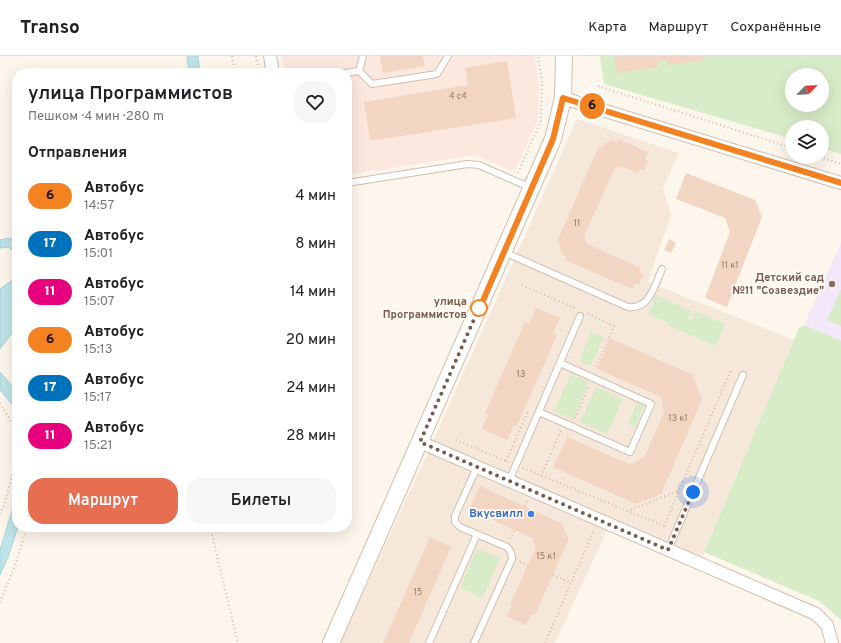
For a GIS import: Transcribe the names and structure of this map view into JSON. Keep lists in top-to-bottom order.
{
  "places": ["Детский сад №11 \"Созвездие\"", "улица Программистов", "Вкусвилл"],
  "lines": ["bus line 6"],
  "house_numbers": [
    "4 с4",
    "11",
    "11 к1",
    "13",
    "13 к1",
    "15 к1",
    "15"
  ],
  "north": "top right",
  "page": {
    "header": "Transo",
    "nav": ["Карта", "Маршрут", "Сохранённые"],
    "on_map": "6",
    "heading": [
      ["улица Программистов", "Пешком · 4 мин · 280 m"],
      "Отправления"
    ],
    "list": [
      {
        "mark": "6",
        "name": "Автобус",
        "note": "14:57",
        "value": "4 мин"
      },
      {
        "mark": "17",
        "name": "Автобус",
        "note": "15:01",
        "value": "8 мин"
      },
      {
        "mark": "11",
        "name": "Автобус",
        "note": "15:07",
        "value": "14 мин"
      },
      {
        "mark": "6",
        "name": "Автобус",
        "note": "15:13",
        "value": "20 мин"
      },
      {
        "mark": "17",
        "name": "Автобус",
        "note": "15:17",
        "value": "24 мин"
      },
      {
        "mark": "11",
        "name": "Автобус",
        "note": "15:21",
        "value": "28 мин"
      }
    ],
    "buttons": ["Маршрут", "Билеты"]
  }
}
